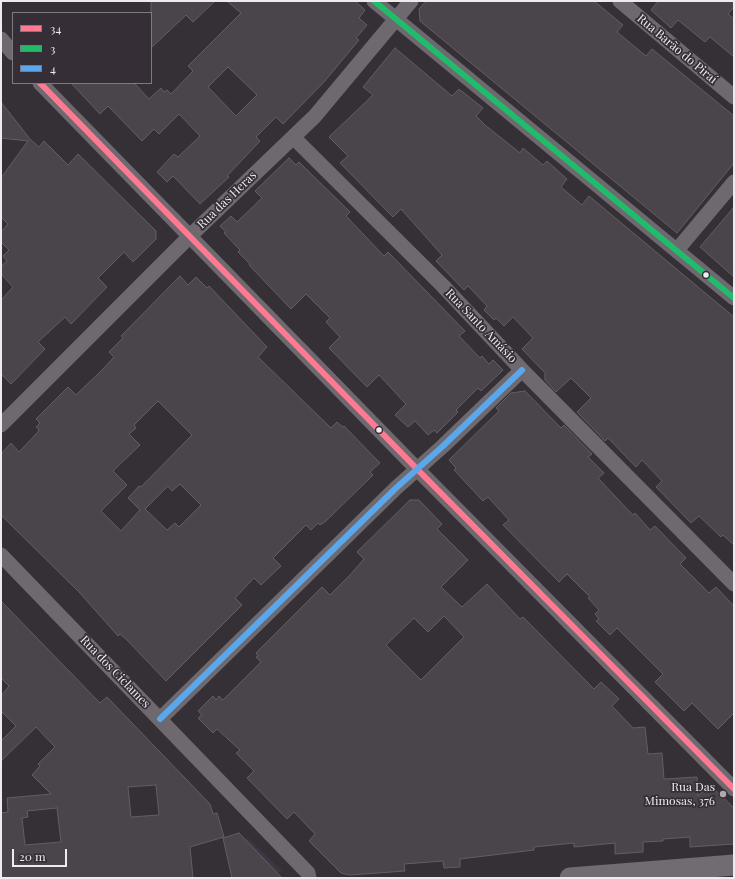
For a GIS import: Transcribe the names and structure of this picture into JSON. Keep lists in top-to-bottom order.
{
  "streets": {
    "street": [
      "Rua Barão do Piraí",
      "Rua das Heras",
      "Rua Santo Amásio",
      "Rua dos Ciclames"
    ]
  },
  "crossings": [
    ["Rua das Heras", "Rua Santo Amásio"]
  ],
  "places": ["Rua Das Mimosas, 376"],
  "lines": ["transit line 3", "transit line 34", "transit line 4"],
  "legend": ["34", "3", "4"],
  "scale_bar": "20 m"
}
